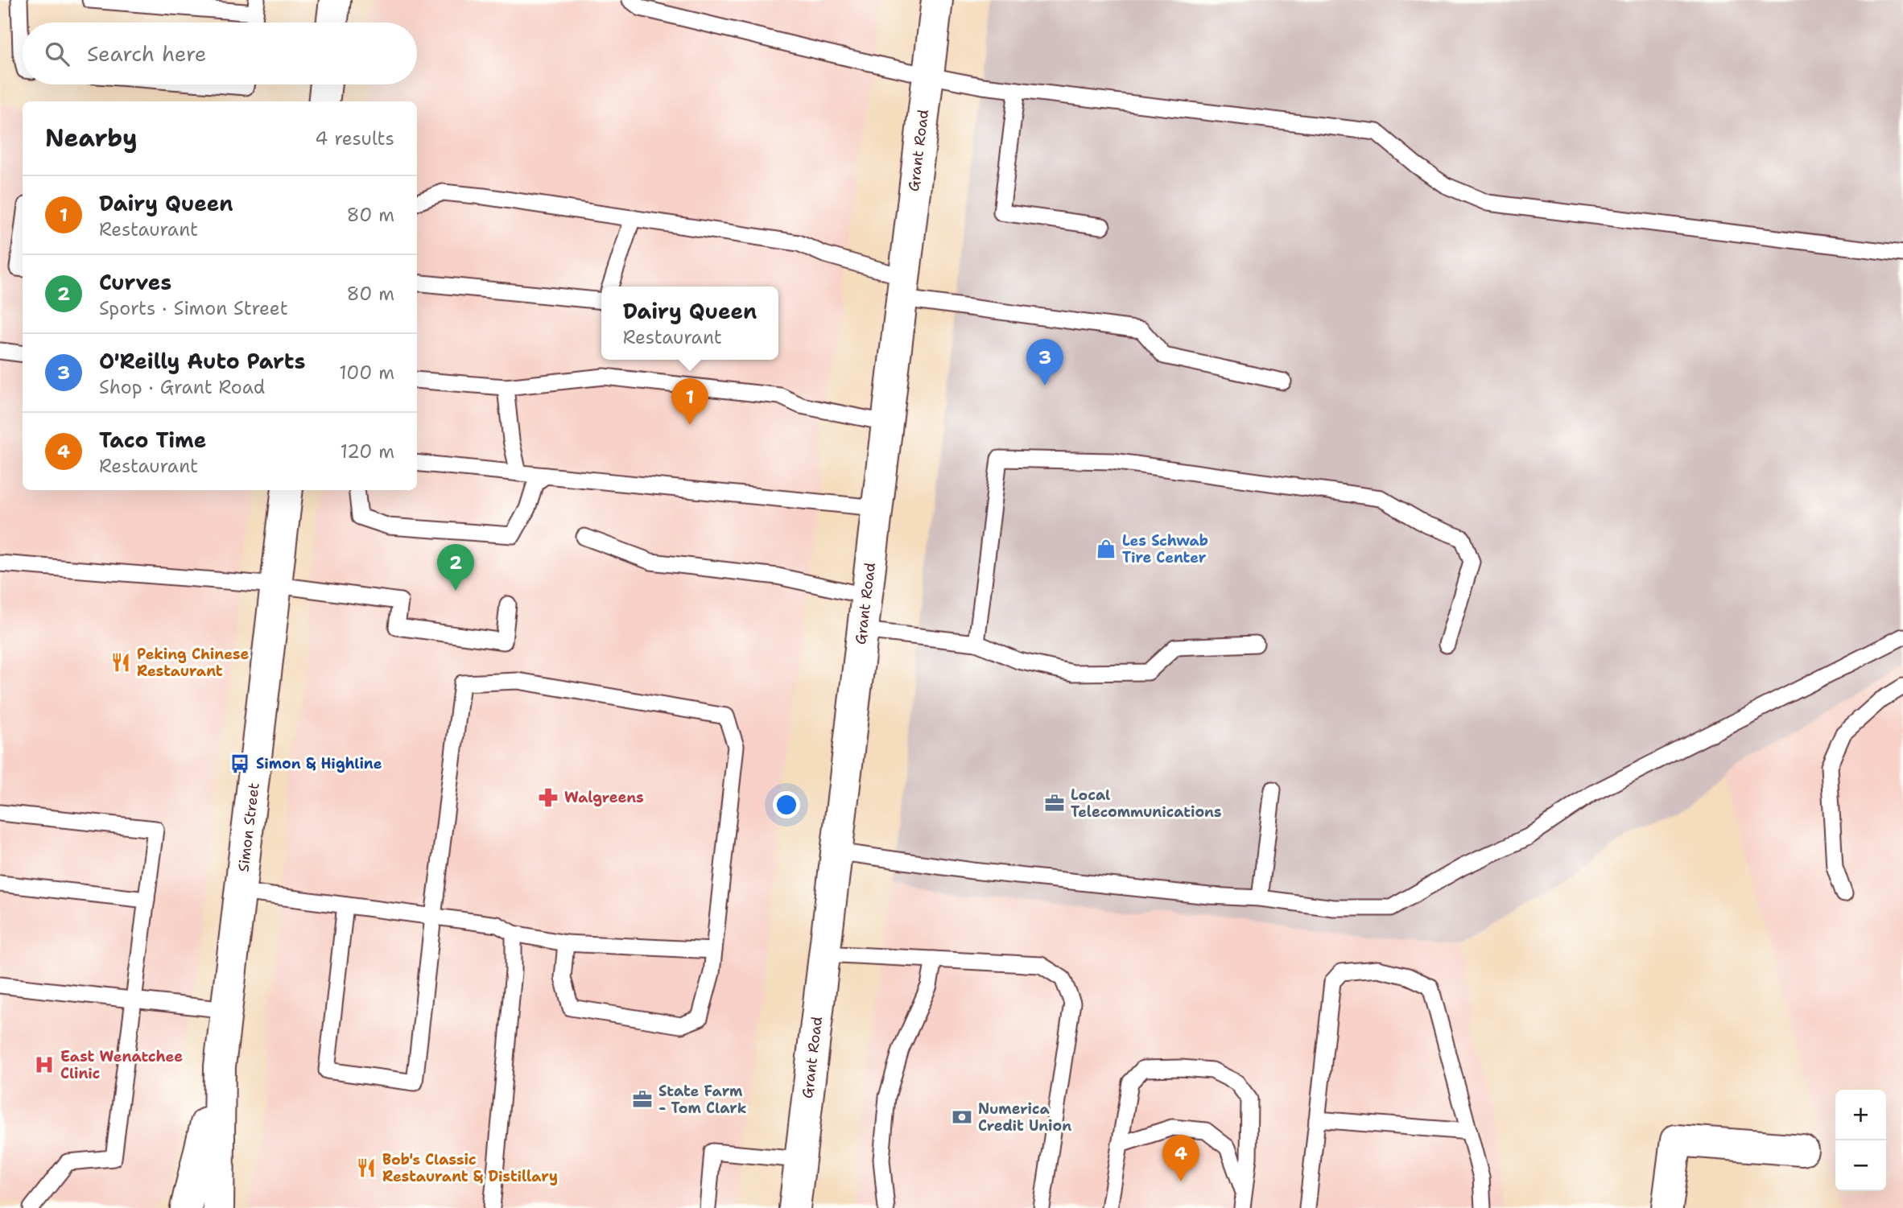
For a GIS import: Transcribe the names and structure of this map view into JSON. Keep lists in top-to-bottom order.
{
  "streets": {
    "main road": ["Grant Road", "Simon Street"]
  },
  "places": {
    "shop": ["Les Schwab Tire Center"],
    "restaurant": ["Peking Chinese Restaurant", "Bob's Classic Restaurant & Distillary"],
    "bus stop": ["Simon & Highline"],
    "pharmacy": ["Walgreens"],
    "office": ["Local Telecommunications", "State Farm - Tom Clark"],
    "hospital": ["East Wenatchee Clinic"],
    "bank": ["Numerica Credit Union"]
  },
  "page": {
    "search": "Search here",
    "heading": ["Nearby", "4 results"],
    "list": [
      {
        "mark": "1",
        "name": "Dairy Queen",
        "note": "Restaurant",
        "value": "80 m"
      },
      {
        "mark": "2",
        "name": "Curves",
        "note": "Sports · Simon Street",
        "value": "80 m"
      },
      {
        "mark": "3",
        "name": "O'Reilly Auto Parts",
        "note": "Shop · Grant Road",
        "value": "100 m"
      },
      {
        "mark": "4",
        "name": "Taco Time",
        "note": "Restaurant",
        "value": "120 m"
      }
    ],
    "popup": ["Dairy Queen", "Restaurant"],
    "pins": [
      "3",
      "1",
      "2",
      "4"
    ],
    "map_buttons": ["+", "−"]
  }
}
